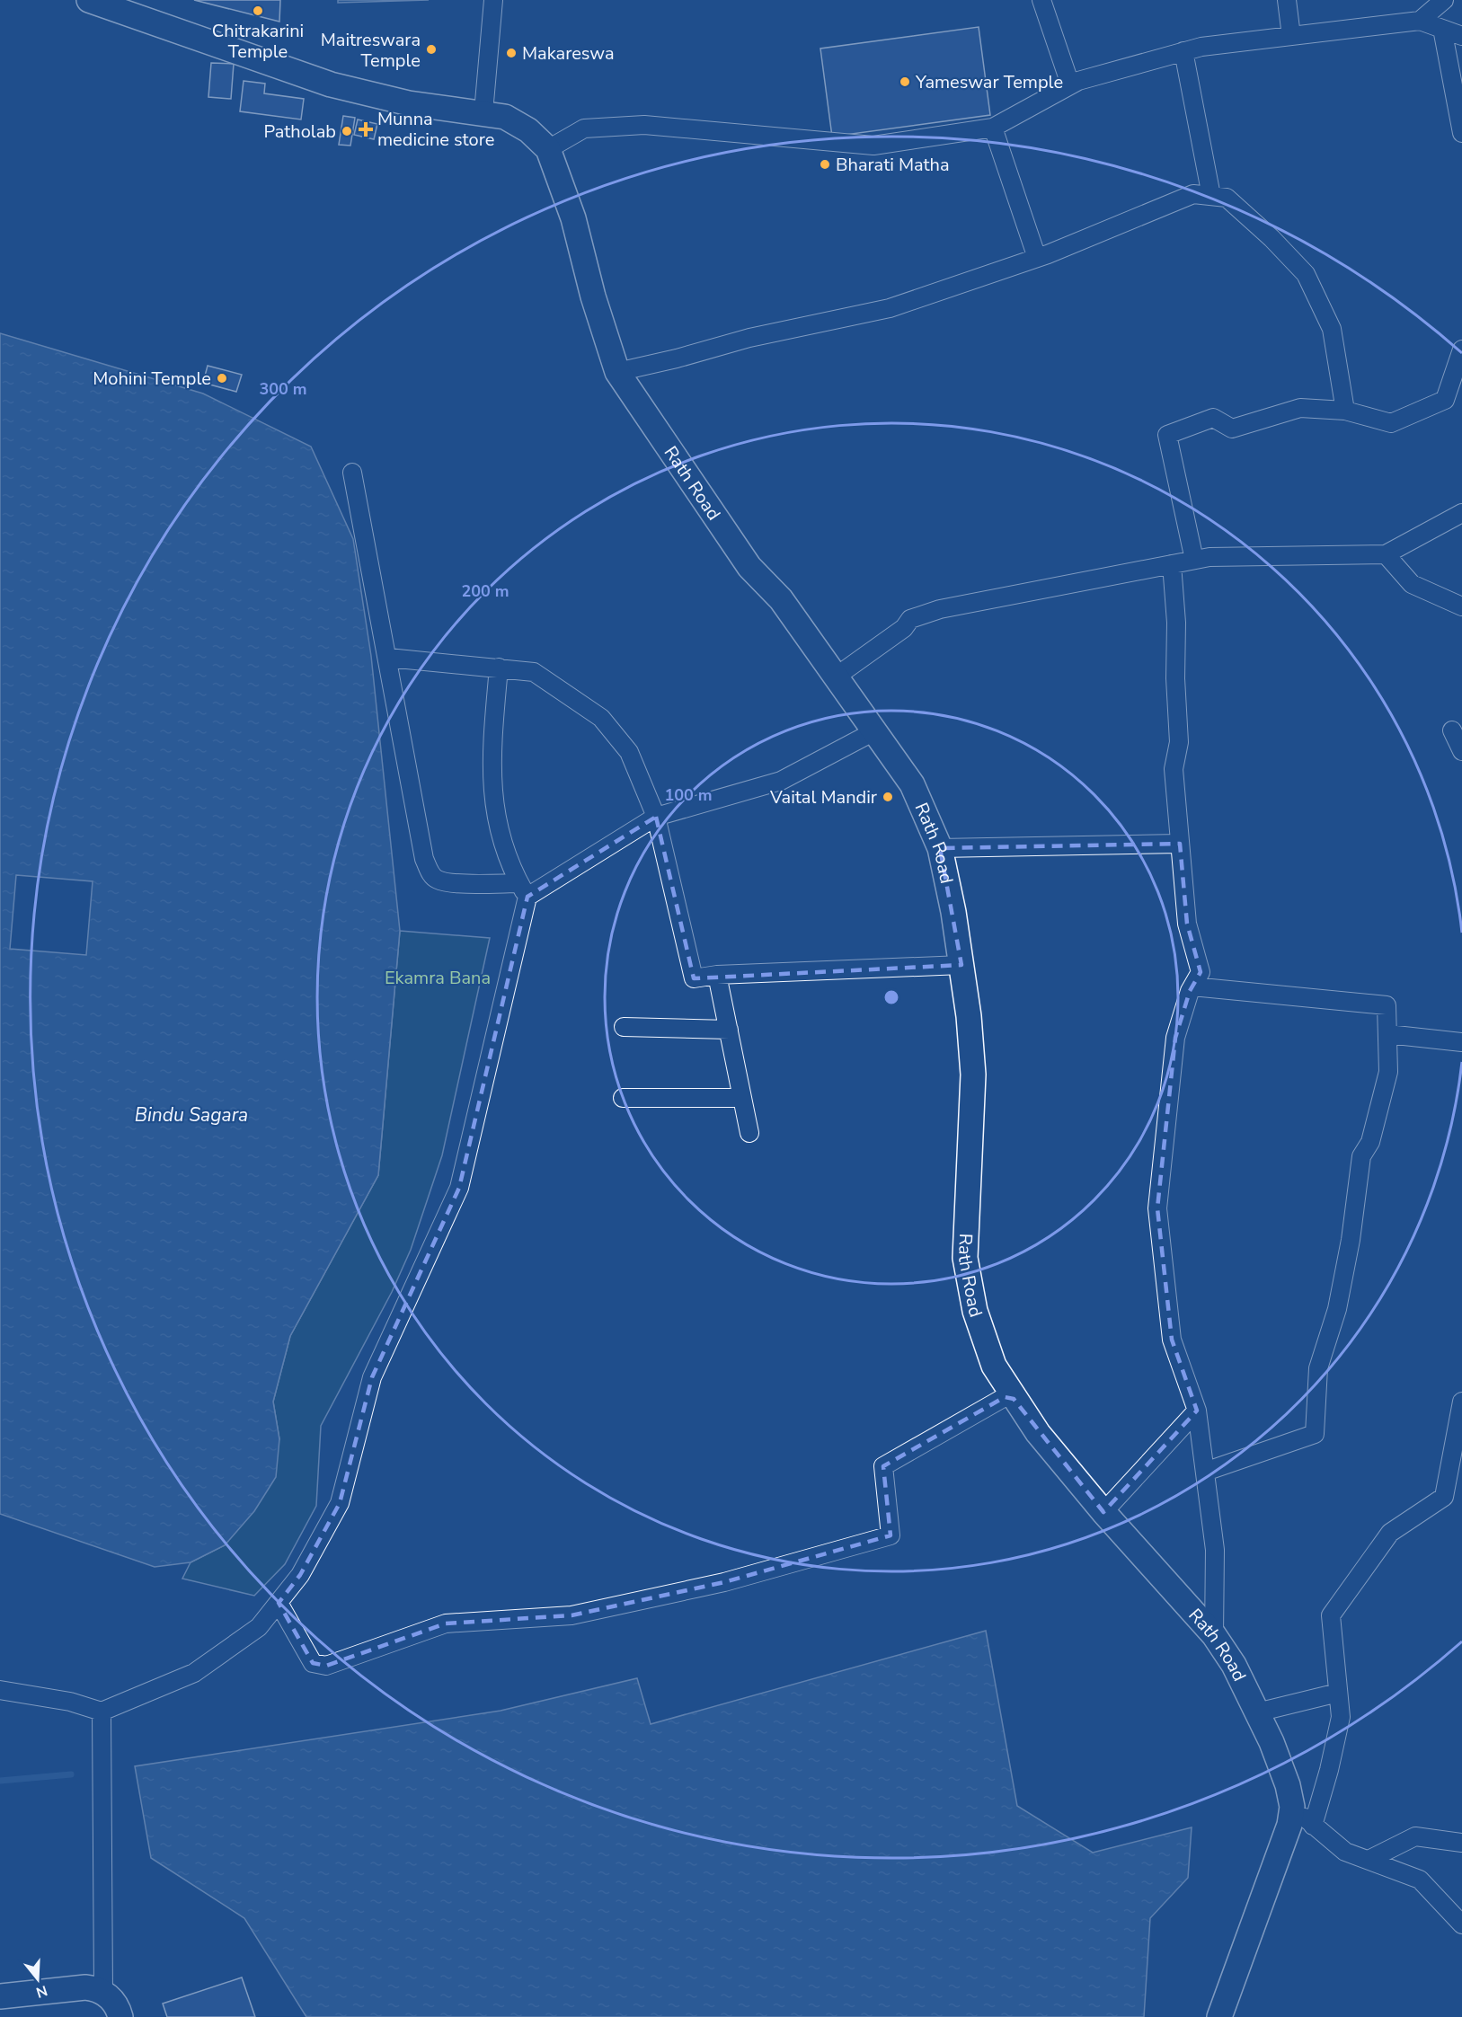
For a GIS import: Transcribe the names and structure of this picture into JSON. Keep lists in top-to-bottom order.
{
  "streets": {
    "street": ["Rath Road"]
  },
  "water": ["Bindu Sagara"],
  "parks": ["Ekamra Bana"],
  "places": {
    "other": [
      "Chitrakarini Temple",
      "Maitreswara Temple",
      "Makareswa",
      "Yameswar Temple",
      "Patholab",
      "Bharati Matha",
      "Mohini Temple",
      "Vaital Mandir"
    ],
    "health": ["Munna medicine store"]
  },
  "north": "bottom",
  "rings": ["300 m", "200 m", "100 m"]
}
